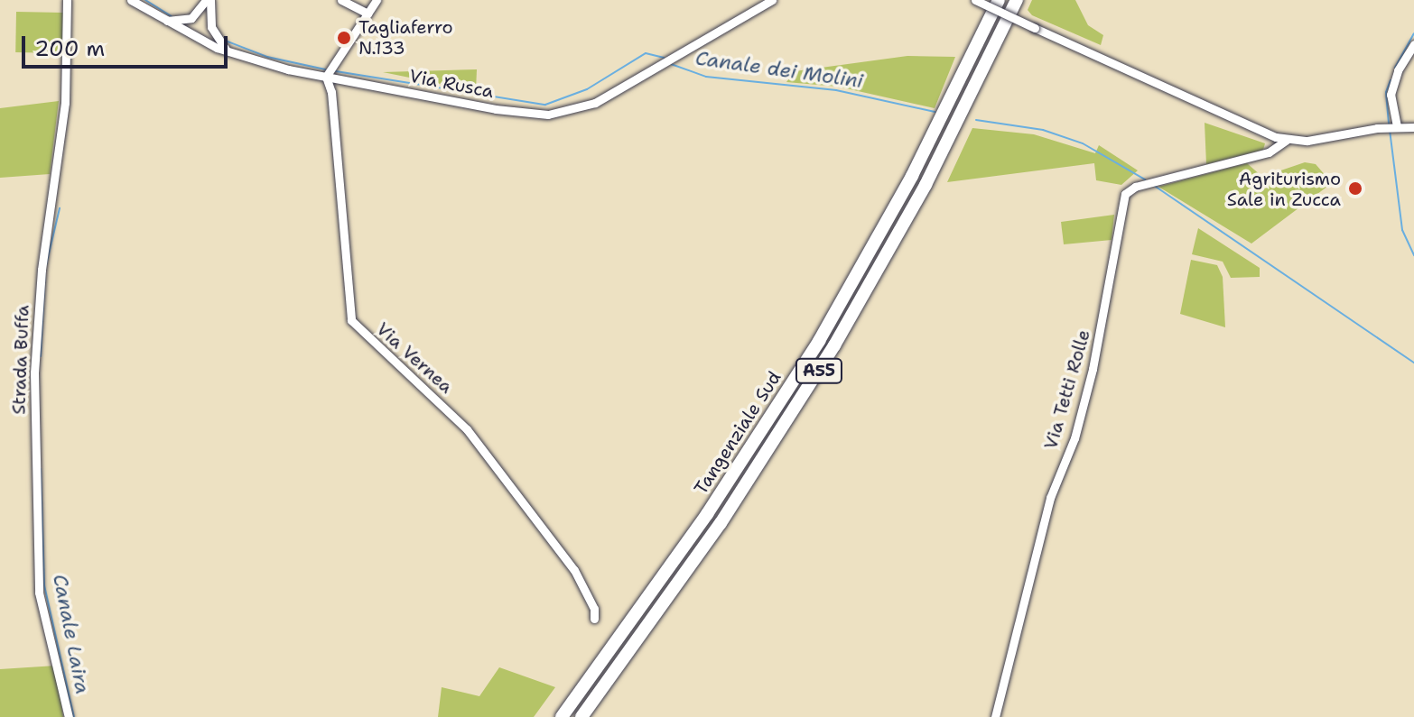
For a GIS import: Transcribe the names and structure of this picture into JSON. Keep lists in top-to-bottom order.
{
  "streets": {
    "highway": ["A55", "Tangenziale Sud"],
    "street": [
      "Via Rusca",
      "Via Vernea",
      "Strada Buffa",
      "Via Tetti Rolle"
    ]
  },
  "crossings": [
    ["Via Rusca", "Via Vernea"]
  ],
  "water": ["Canale dei Molini", "Canale Laira"],
  "places": ["Tagliaferro N.133", "Agriturismo Sale in Zucca"],
  "scale_bar": "200 m"
}
